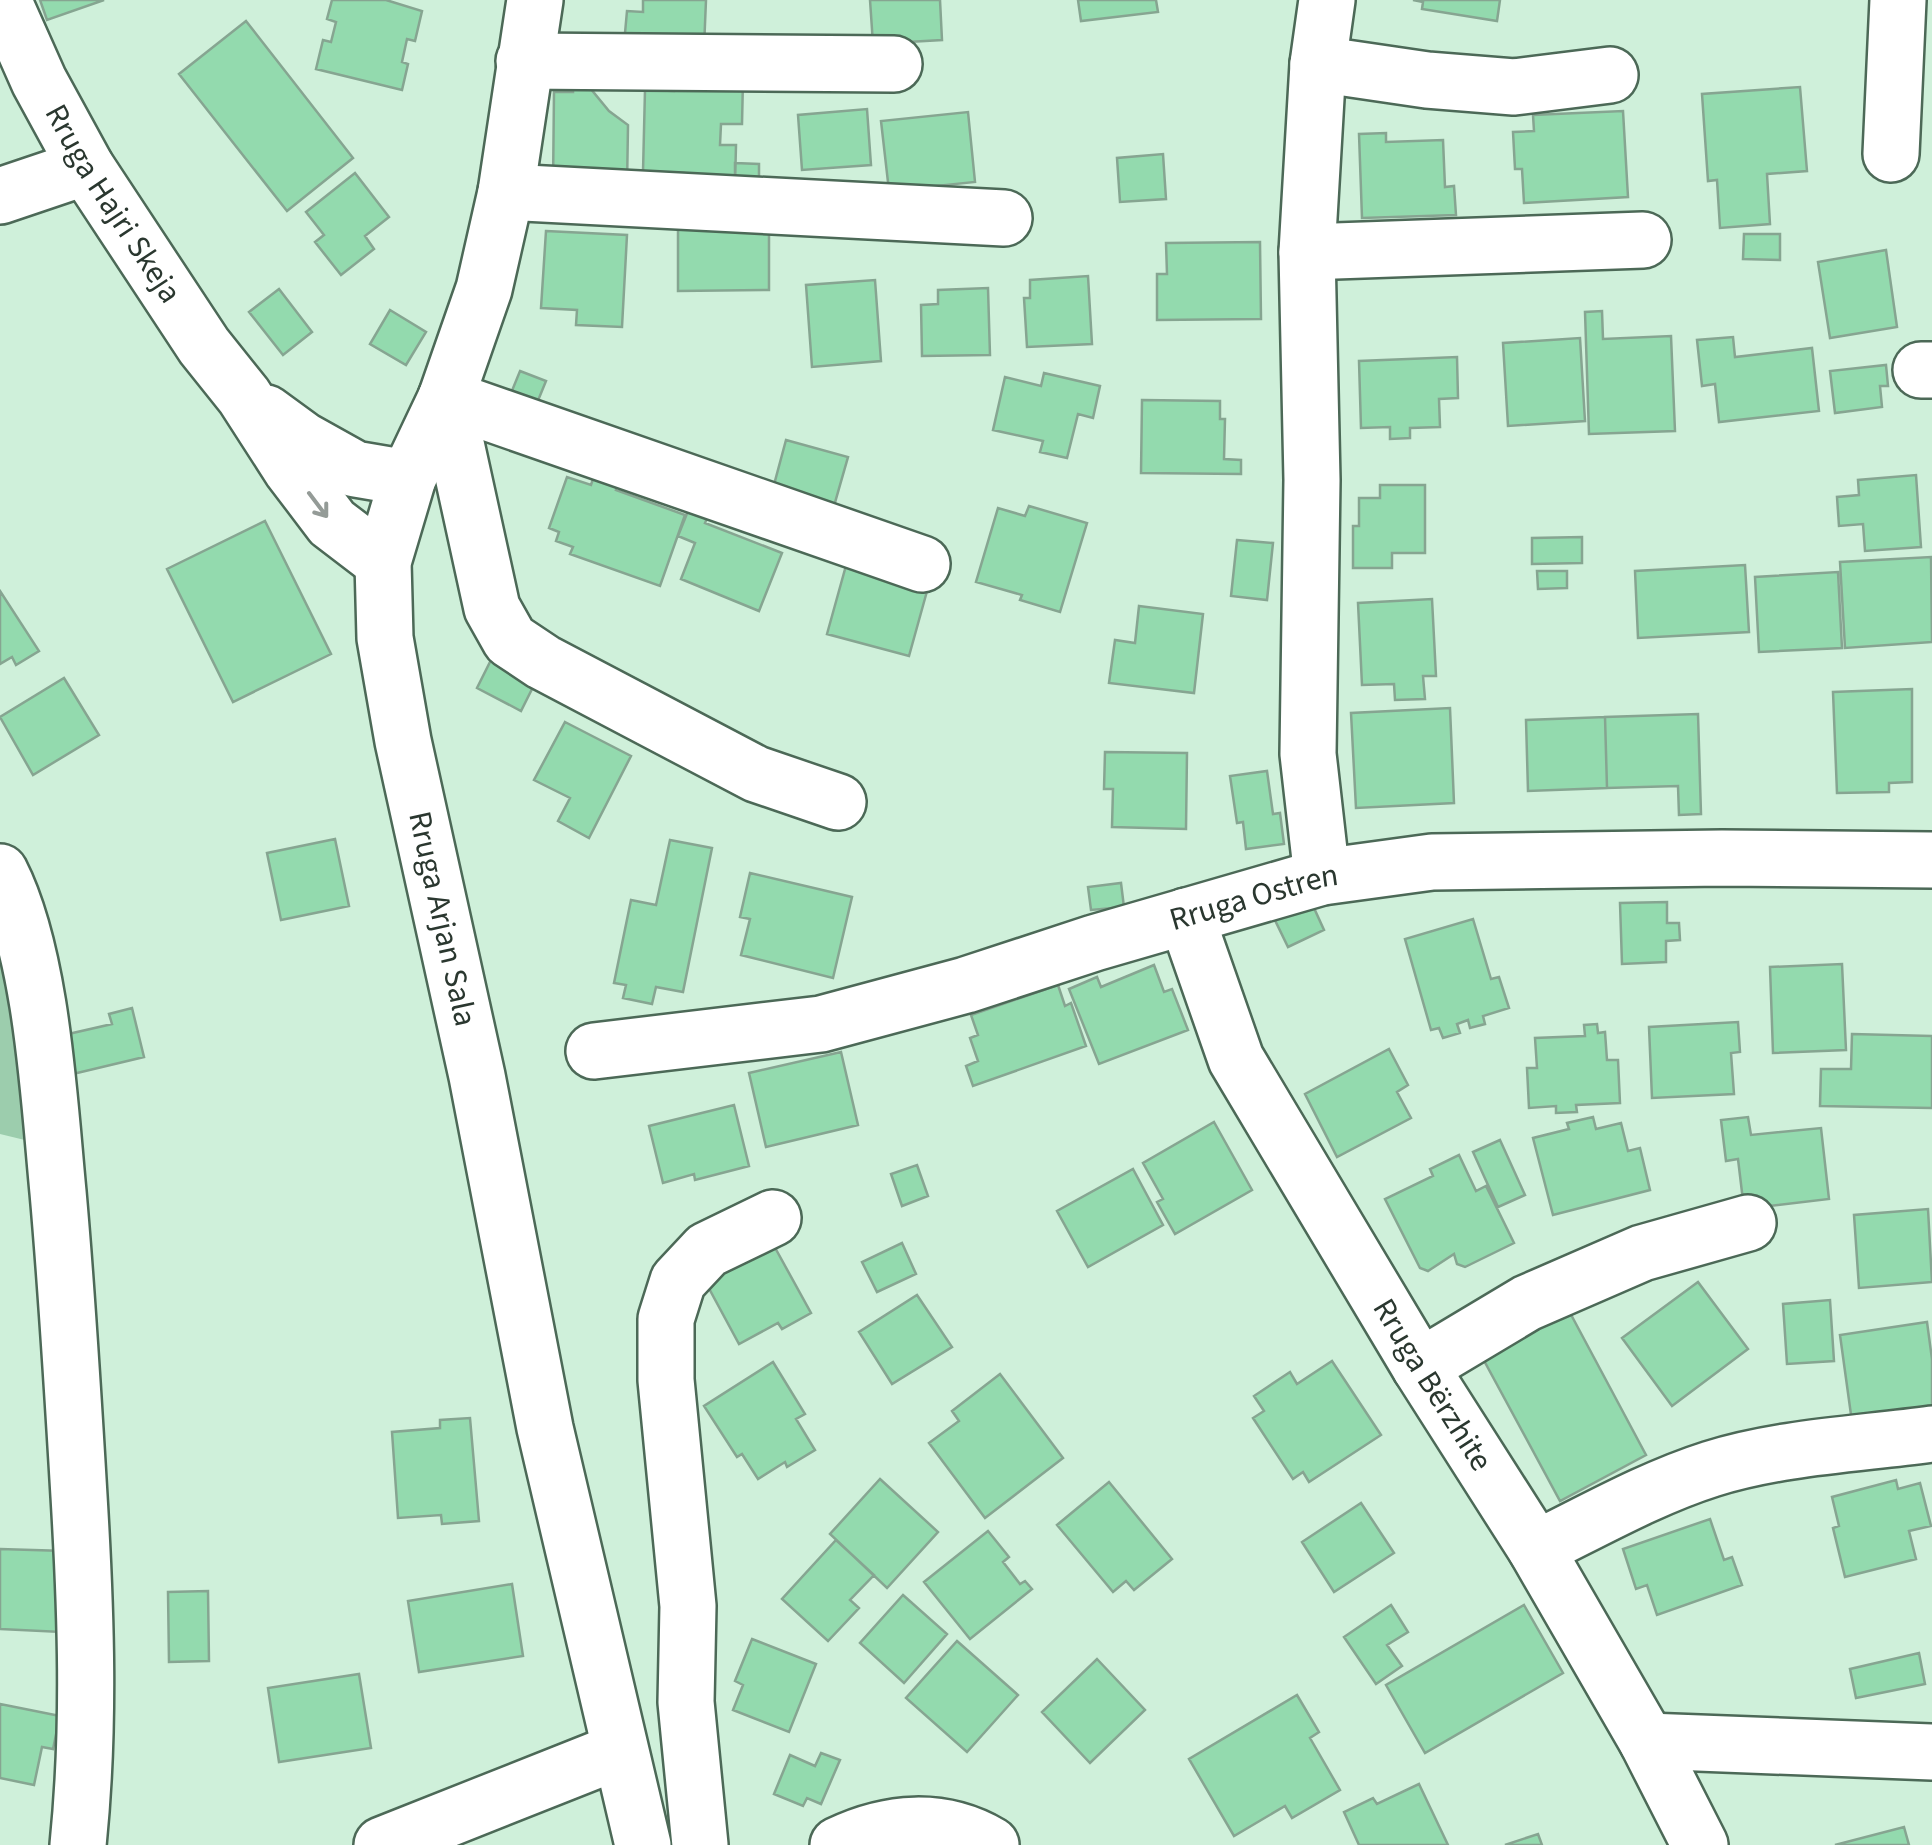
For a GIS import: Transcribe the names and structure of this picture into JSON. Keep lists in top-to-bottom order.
{
  "streets": {
    "street": [
      "Rruga Hajri Skeja",
      "Rruga Ostren",
      "Rruga Arjan Sala",
      "Rruga Bërzhite"
    ]
  },
  "crossings": [
    ["Rruga Hajri Skeja", "Rruga Arjan Sala"],
    ["Rruga Ostren", "Rruga Bërzhite"]
  ]
}
